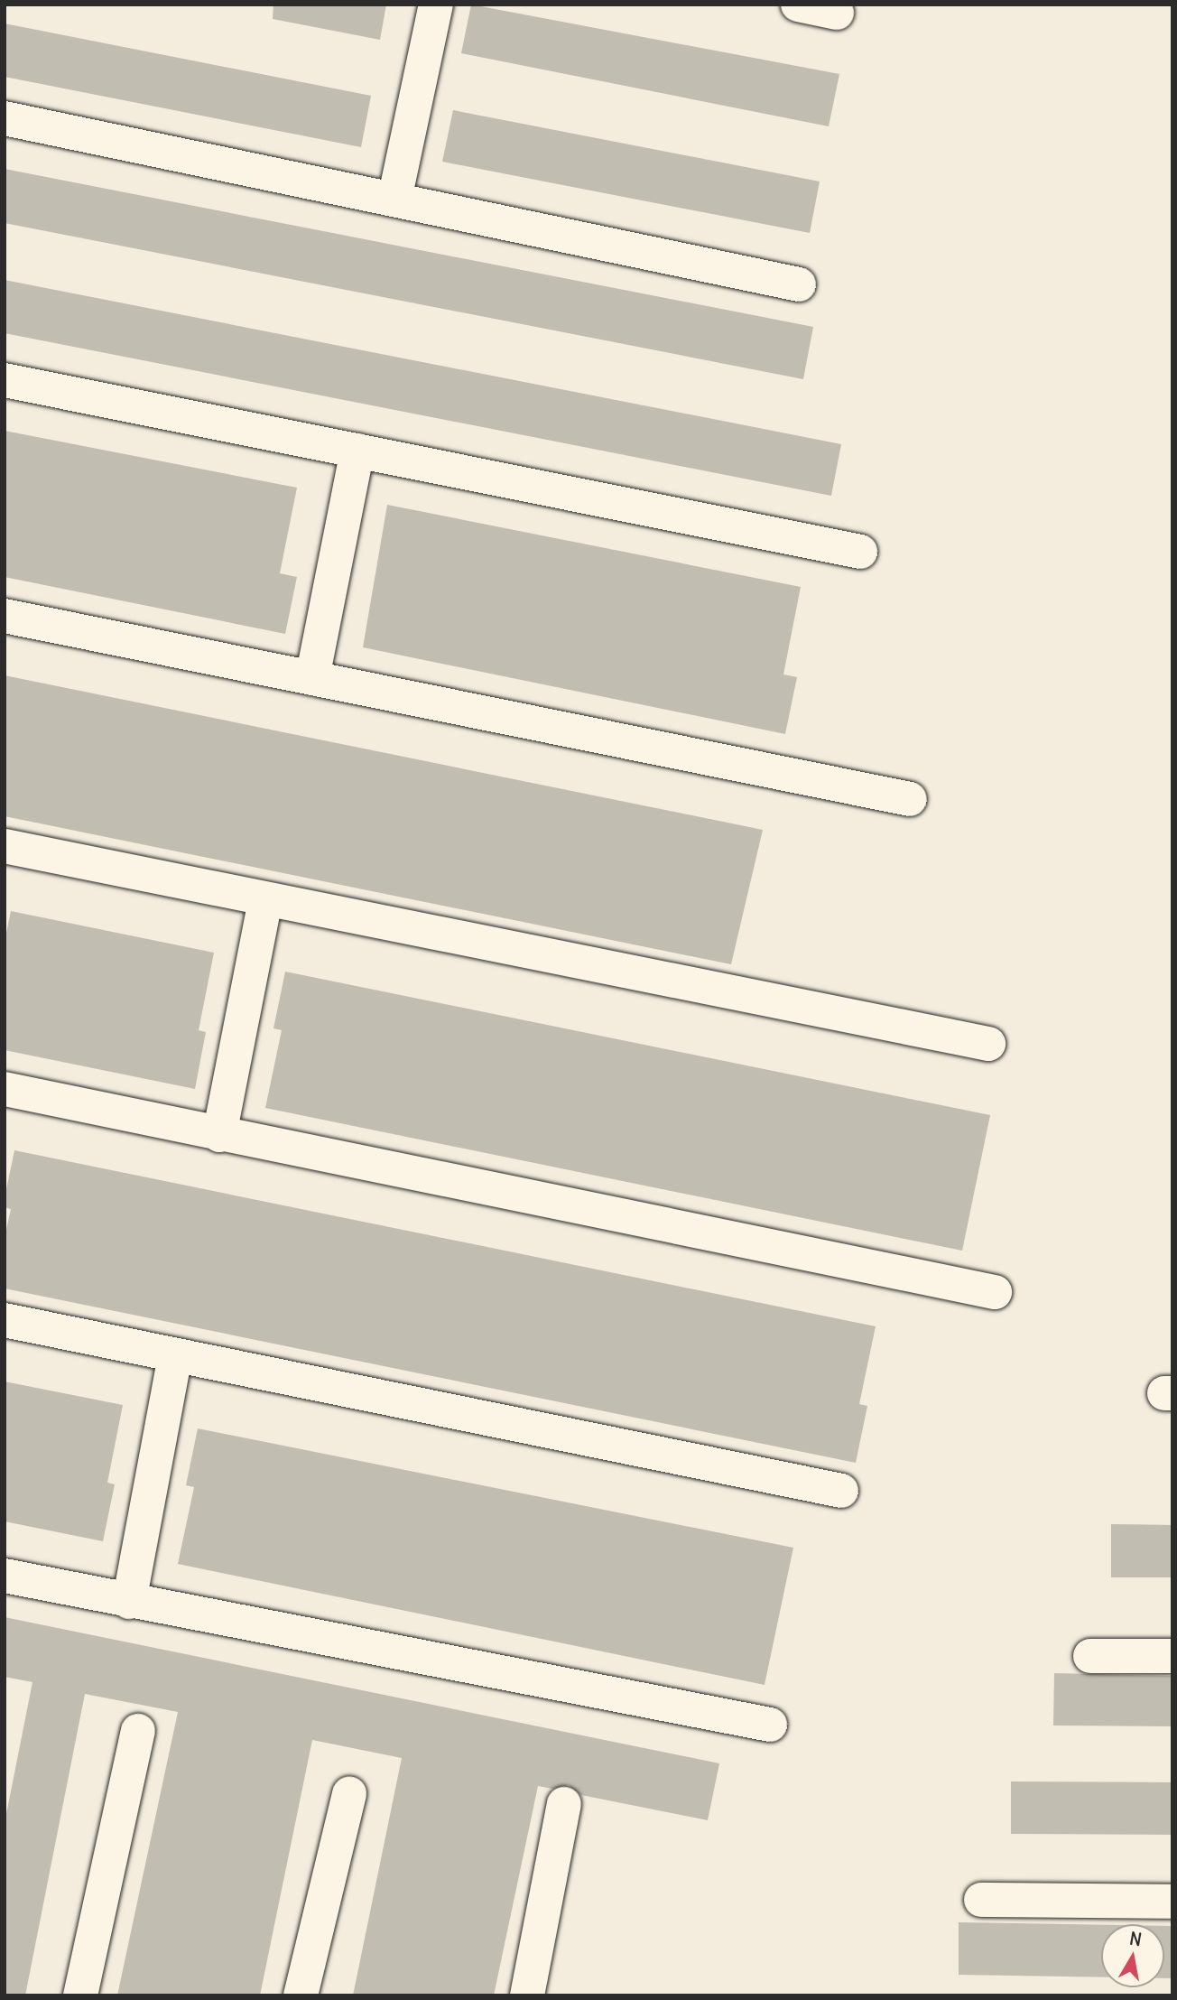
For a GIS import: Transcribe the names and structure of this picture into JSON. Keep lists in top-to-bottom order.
{
  "north": "top"
}
